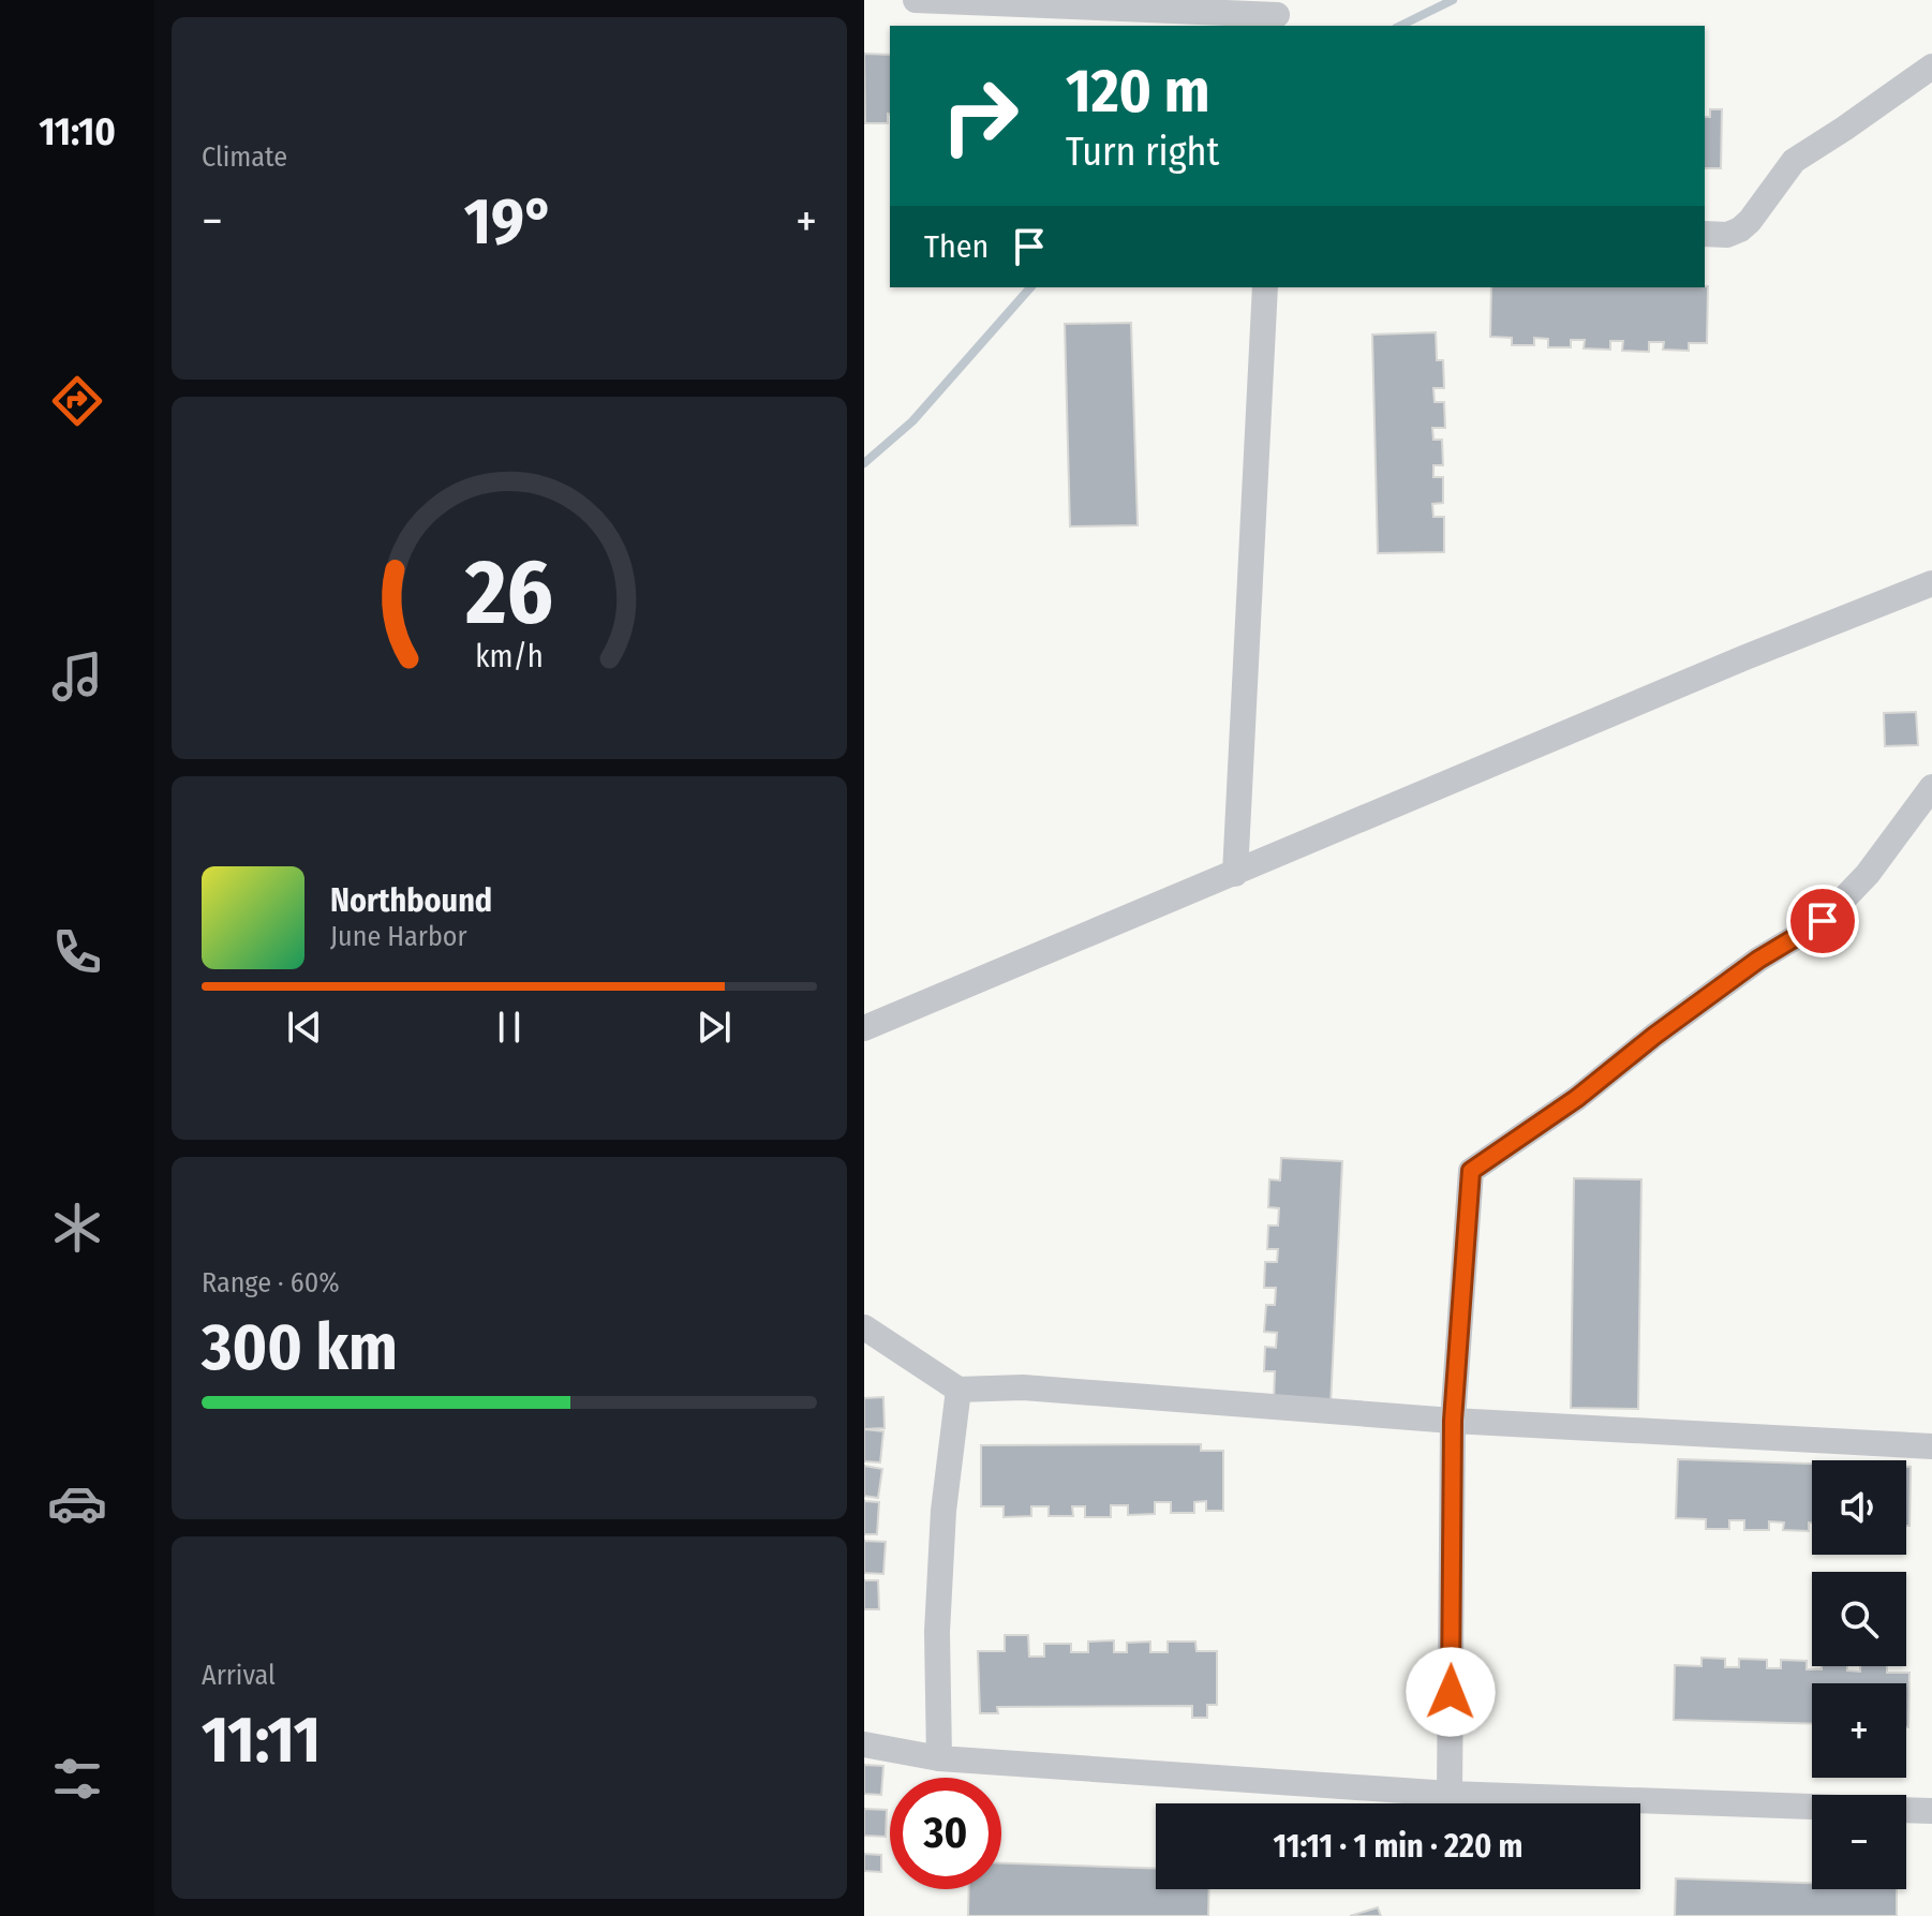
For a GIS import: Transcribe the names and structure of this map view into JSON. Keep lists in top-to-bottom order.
{
  "page": {
    "tabs": "11:10",
    "tile": [
      "Climate",
      ["Range · 60%", "300 km"],
      ["Arrival", "11:11"]
    ],
    "turn": ["120 m", "Turn right"],
    "heat": ["−", "19°", "+"],
    "then": "Then",
    "song": ["Northbound", "June Harbor"],
    "map_buttons": ["+", "−"],
    "limit": "30",
    "trip": "11:11 · 1 min · 220 m",
    "gauge": ["26", "km/h"]
  }
}
